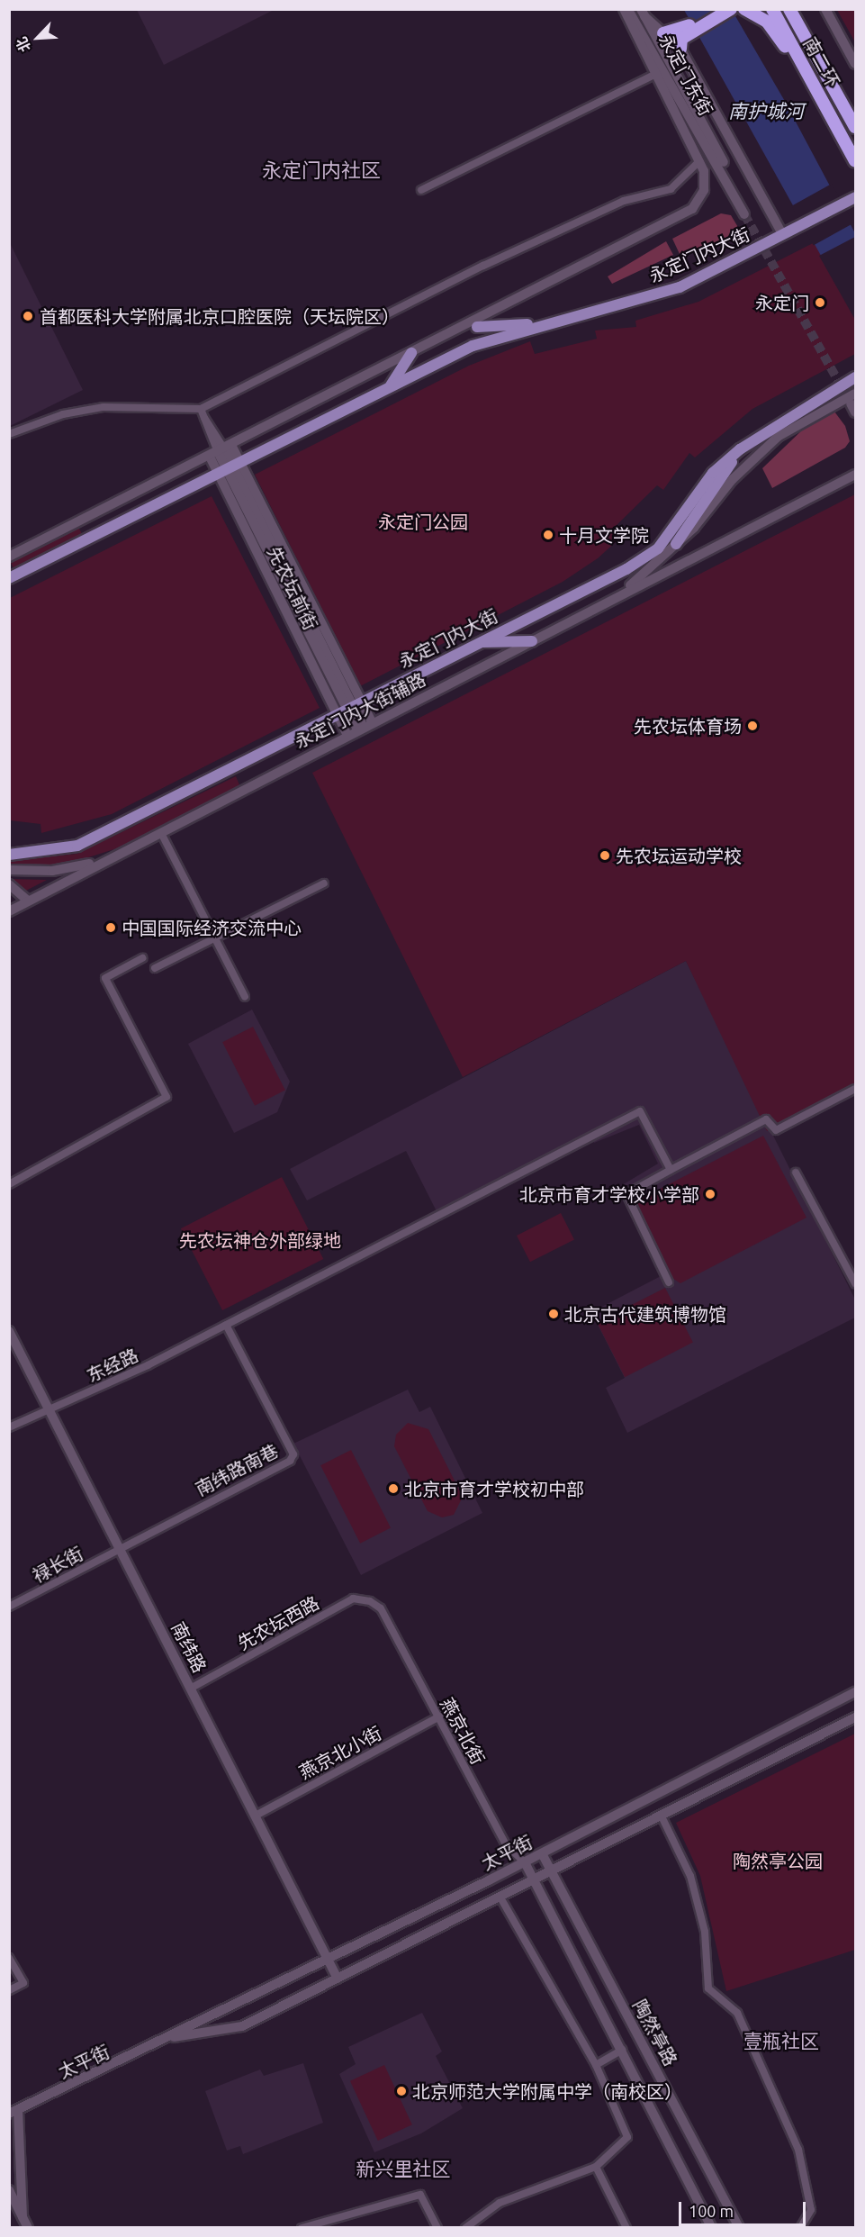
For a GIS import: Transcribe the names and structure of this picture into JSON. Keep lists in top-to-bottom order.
{
  "streets": {
    "highway": ["南二环"],
    "main road": ["永定门内大街"],
    "street": [
      "永定门东街",
      "先农坛前街",
      "永定门内大街辅路",
      "东经路",
      "南纬路南巷",
      "禄长街",
      "先农坛西路",
      "南纬路",
      "燕京北街",
      "燕京北小街",
      "太平街",
      "陶然亭路"
    ]
  },
  "crossings": [
    ["永定门内大街", "先农坛前街"],
    ["先农坛前街", "永定门内大街辅路"],
    ["东经路", "南纬路南巷"],
    ["东经路", "南纬路"],
    ["南纬路南巷", "禄长街"],
    ["南纬路南巷", "南纬路"],
    ["禄长街", "南纬路"],
    ["先农坛西路", "南纬路"],
    ["先农坛西路", "燕京北街"],
    ["南纬路", "燕京北小街"],
    ["南纬路", "太平街"],
    ["燕京北街", "燕京北小街"],
    ["燕京北街", "太平街"],
    ["燕京北街", "陶然亭路"],
    ["太平街", "陶然亭路"]
  ],
  "districts": ["永定门内社区", "壹瓶社区", "新兴里社区"],
  "water": ["南护城河"],
  "parks": ["永定门公园", "先农坛神仓外部绿地", "陶然亭公园"],
  "places": [
    "永定门",
    "首都医科大学附属北京口腔医院（天坛院区）",
    "十月文学院",
    "先农坛体育场",
    "先农坛运动学校",
    "中国国际经济交流中心",
    "北京市育才学校小学部",
    "北京古代建筑博物馆",
    "北京市育才学校初中部",
    "北京师范大学附属中学（南校区）"
  ],
  "scale_bar": "100 m",
  "north": "bottom left"
}
